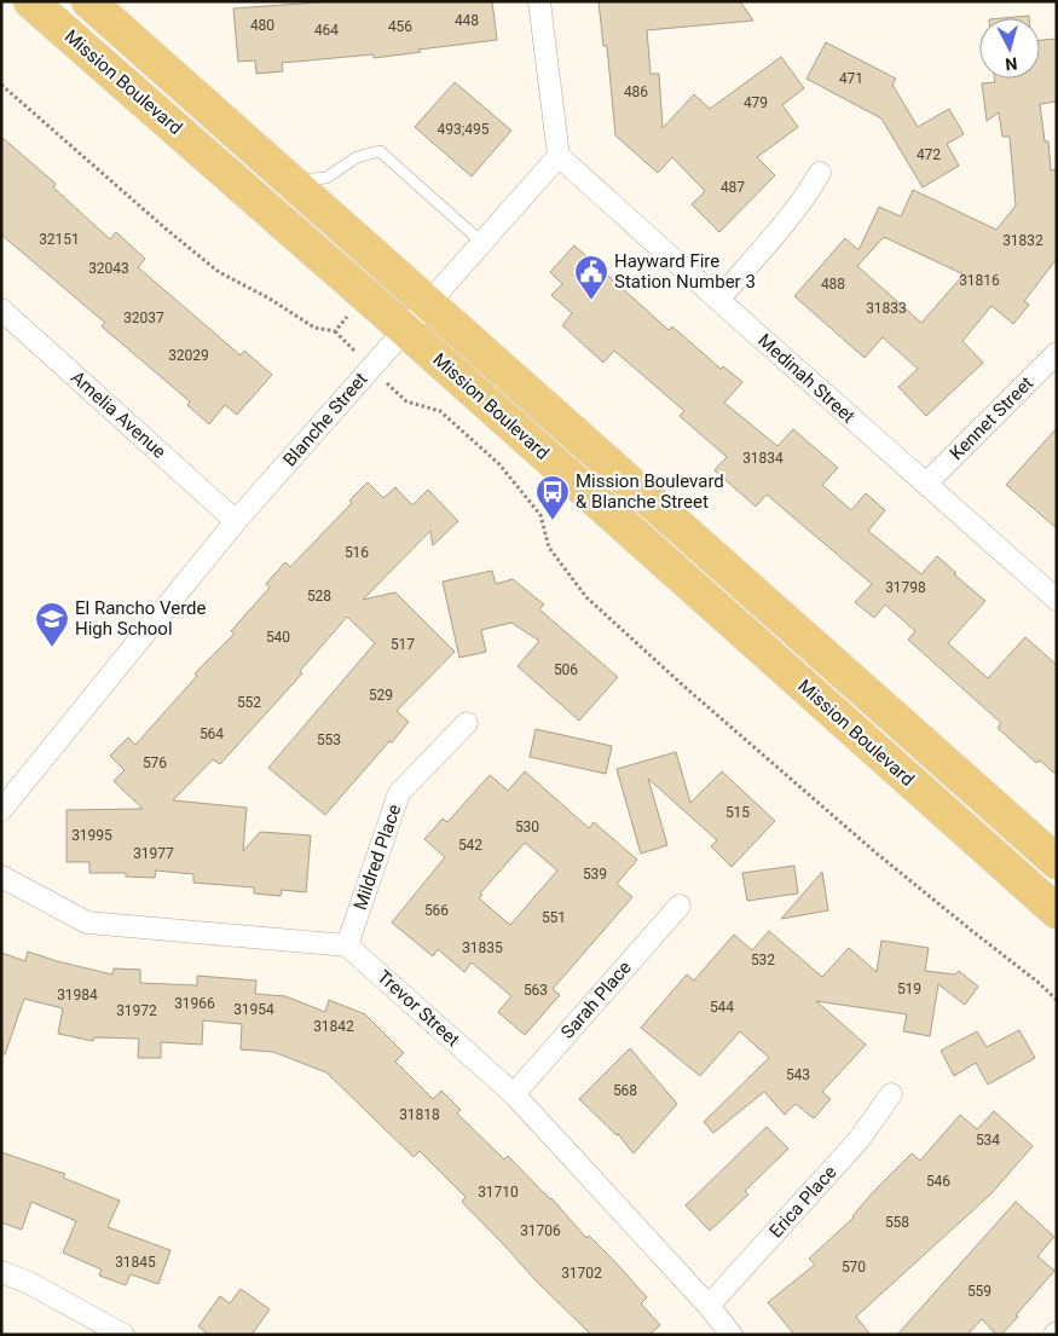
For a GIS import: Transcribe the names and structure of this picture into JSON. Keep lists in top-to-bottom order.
{
  "streets": {
    "main road": ["Mission Boulevard"],
    "street": [
      "Medinah Street",
      "Amelia Avenue",
      "Kennet Street",
      "Blanche Street",
      "Mildred Place",
      "Sarah Place",
      "Trevor Street",
      "Erica Place"
    ]
  },
  "crossings": [
    ["Mission Boulevard", "Blanche Street"],
    ["Medinah Street", "Kennet Street"],
    ["Medinah Street", "Blanche Street"],
    ["Amelia Avenue", "Blanche Street"],
    ["Mildred Place", "Trevor Street"],
    ["Sarah Place", "Trevor Street"],
    ["Trevor Street", "Erica Place"]
  ],
  "places": {
    "public building": ["Hayward Fire Station Number 3"],
    "bus stop": ["Mission Boulevard & Blanche Street"],
    "school or university": ["El Rancho Verde High School"]
  },
  "house_numbers": [
    "448",
    "480",
    "456",
    "464",
    "471",
    "486",
    "479",
    "493;495",
    "472",
    "487",
    "32151",
    "31832",
    "32043",
    "31816",
    "488",
    "31833",
    "32037",
    "32029",
    "31834",
    "516",
    "31798",
    "528",
    "540",
    "517",
    "506",
    "529",
    "552",
    "564",
    "553",
    "576",
    "515",
    "530",
    "31995",
    "542",
    "31977",
    "539",
    "566",
    "551",
    "31835",
    "532",
    "519",
    "563",
    "31984",
    "31966",
    "544",
    "31954",
    "31972",
    "31842",
    "543",
    "568",
    "31818",
    "534",
    "546",
    "31710",
    "558",
    "31706",
    "31845",
    "570",
    "31702",
    "559"
  ],
  "north": "bottom"
}
